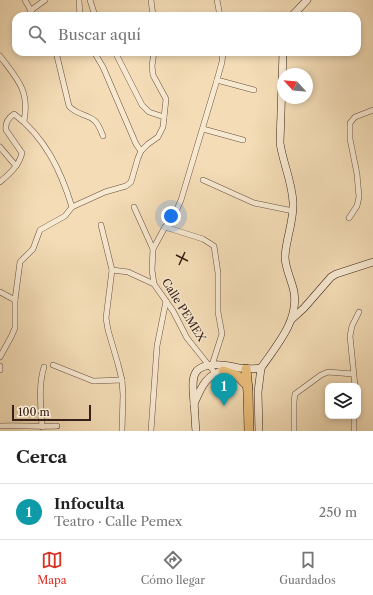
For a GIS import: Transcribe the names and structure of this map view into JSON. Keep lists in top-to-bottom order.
{
  "streets": {
    "street": ["Calle PEMEX"]
  },
  "scale_bar": "100 m",
  "north": "top left",
  "page": {
    "search": "Buscar aquí",
    "pins": "1",
    "scale": "100 m",
    "heading": "Cerca",
    "list": [
      {
        "mark": "1",
        "name": "Infoculta",
        "note": "Teatro · Calle Pemex",
        "value": "250 m"
      }
    ],
    "nav": ["Mapa", "Cómo llegar", "Guardados"]
  }
}
